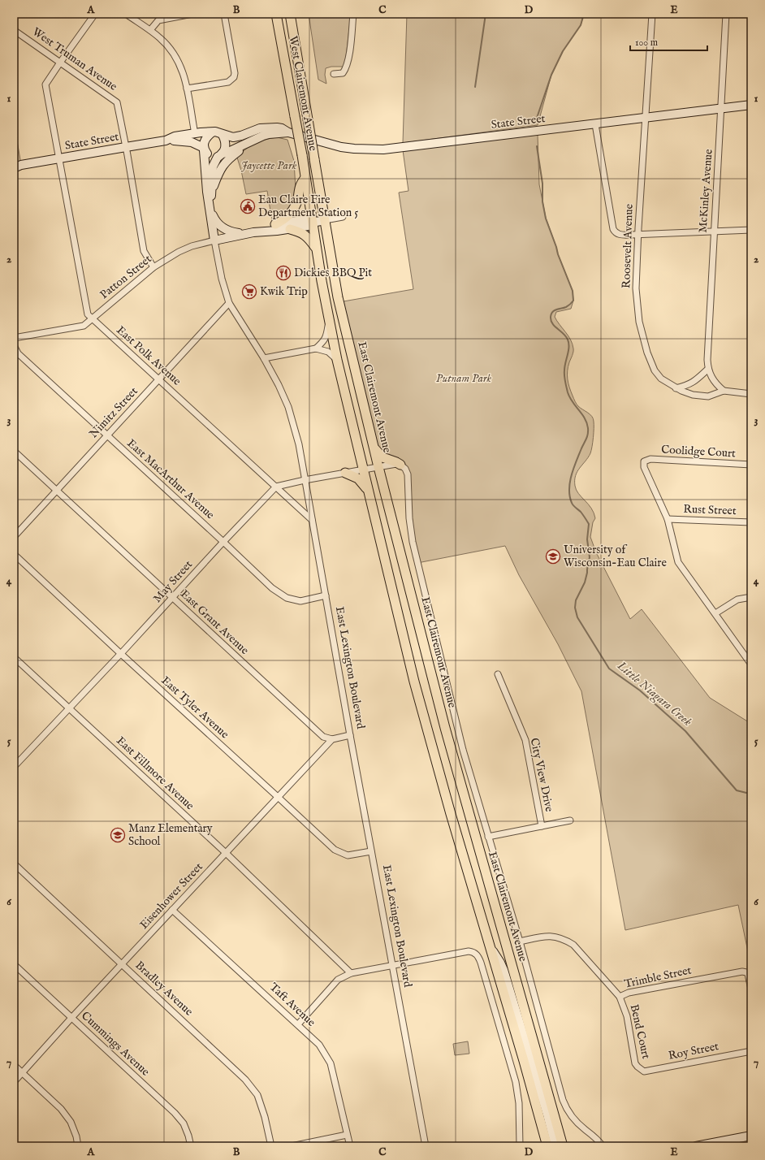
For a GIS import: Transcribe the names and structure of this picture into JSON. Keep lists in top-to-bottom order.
{
  "streets": {
    "main road": [
      "West Clairemont Avenue",
      "State Street",
      "Patton Street",
      "East Clairemont Avenue",
      "East Lexington Boulevard"
    ],
    "street": [
      "West Truman Avenue",
      "McKinley Avenue",
      "Roosevelt Avenue",
      "East Polk Avenue",
      "Nimitz Street",
      "Coolidge Court",
      "East MacArthur Avenue",
      "Rust Street",
      "May Street",
      "East Grant Avenue",
      "East Tyler Avenue",
      "East Fillmore Avenue",
      "City View Drive",
      "Eisenhower Street",
      "Trimble Street",
      "Bradley Avenue",
      "Taft Avenue",
      "Bend Court",
      "Cummings Avenue",
      "Roy Street"
    ]
  },
  "crossings": [
    ["West Truman Avenue", "State Street"],
    ["West Truman Avenue", "Patton Street"],
    ["West Truman Avenue", "East Polk Avenue"],
    ["West Clairemont Avenue", "East Clairemont Avenue"],
    ["State Street", "McKinley Avenue"],
    ["State Street", "Roosevelt Avenue"],
    ["State Street", "East Polk Avenue"],
    ["State Street", "East Lexington Boulevard"],
    ["McKinley Avenue", "Roosevelt Avenue"],
    ["Patton Street", "East Polk Avenue"],
    ["Patton Street", "East Clairemont Avenue"],
    ["Patton Street", "East Lexington Boulevard"],
    ["East Polk Avenue", "Nimitz Street"],
    ["East Polk Avenue", "May Street"],
    ["East Polk Avenue", "East Lexington Boulevard"],
    ["Nimitz Street", "East MacArthur Avenue"],
    ["Nimitz Street", "East Grant Avenue"],
    ["Nimitz Street", "East Lexington Boulevard"],
    ["Coolidge Court", "Rust Street"],
    ["East MacArthur Avenue", "May Street"],
    ["East MacArthur Avenue", "East Lexington Boulevard"],
    ["May Street", "East Grant Avenue"],
    ["May Street", "East Tyler Avenue"],
    ["May Street", "East Fillmore Avenue"],
    ["East Grant Avenue", "Eisenhower Street"],
    ["East Lexington Boulevard", "East Tyler Avenue"],
    ["East Tyler Avenue", "Eisenhower Street"],
    ["East Fillmore Avenue", "Eisenhower Street"],
    ["Eisenhower Street", "Bradley Avenue"],
    ["Eisenhower Street", "Taft Avenue"],
    ["Eisenhower Street", "Cummings Avenue"],
    ["Trimble Street", "Bend Court"],
    ["Bend Court", "Roy Street"]
  ],
  "water": ["Little Niagara Creek"],
  "parks": ["Jaycette Park", "Putnam Park"],
  "places": {
    "public building": ["Eau Claire Fire Department Station 5"],
    "restaurant": ["Dickies BBQ Pit"],
    "supermarket": ["Kwik Trip"],
    "school or university": ["University of Wisconsin-Eau Claire", "Manz Elementary School"]
  },
  "scale_bar": "100 m",
  "grid": {
    "columns": [
      "A",
      "B",
      "C",
      "D",
      "E"
    ],
    "rows": [
      "1",
      "2",
      "3",
      "4",
      "5",
      "6",
      "7"
    ]
  }
}
